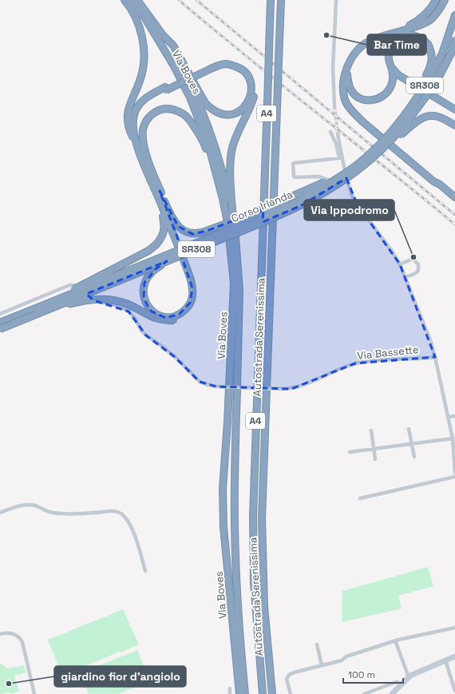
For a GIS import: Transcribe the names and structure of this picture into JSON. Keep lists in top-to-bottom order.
{
  "streets": {
    "highway": [
      "Via Boves",
      "SR308",
      "A4",
      "Corso Irlanda",
      "Autostrada Serenissima"
    ],
    "street": ["Via Bassette"]
  },
  "places": ["Bar Time", "Via Ippodromo", "giardino fior d'angiolo"],
  "scale_bar": "100 m"
}
